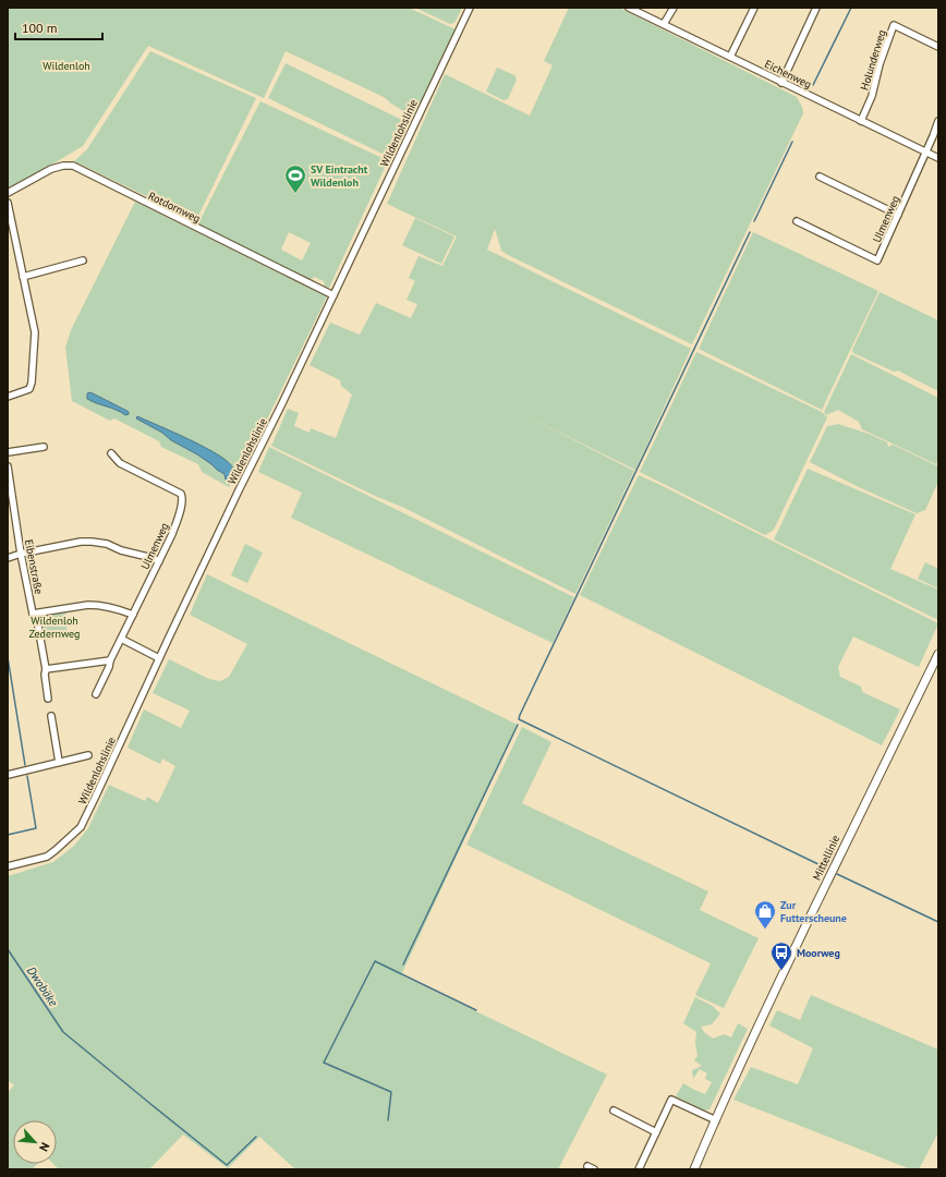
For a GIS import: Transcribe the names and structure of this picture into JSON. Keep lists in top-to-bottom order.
{
  "streets": {
    "street": [
      "Holunderweg",
      "Eichenweg",
      "Wildenlohslinie",
      "Rotdornweg",
      "Ulmenweg",
      "Eibenstraße",
      "Mittellinie"
    ]
  },
  "crossings": [
    ["Holunderweg", "Eichenweg"],
    ["Eichenweg", "Ulmenweg"],
    ["Wildenlohslinie", "Rotdornweg"]
  ],
  "water": ["Dwobäke"],
  "parks": ["Wildenloh", "Wildenloh Zedernweg"],
  "places": {
    "sports": ["SV Eintracht Wildenloh"],
    "shop": ["Zur Futterscheune"],
    "bus stop": ["Moorweg"]
  },
  "scale_bar": "100 m",
  "north": "bottom right"
}
